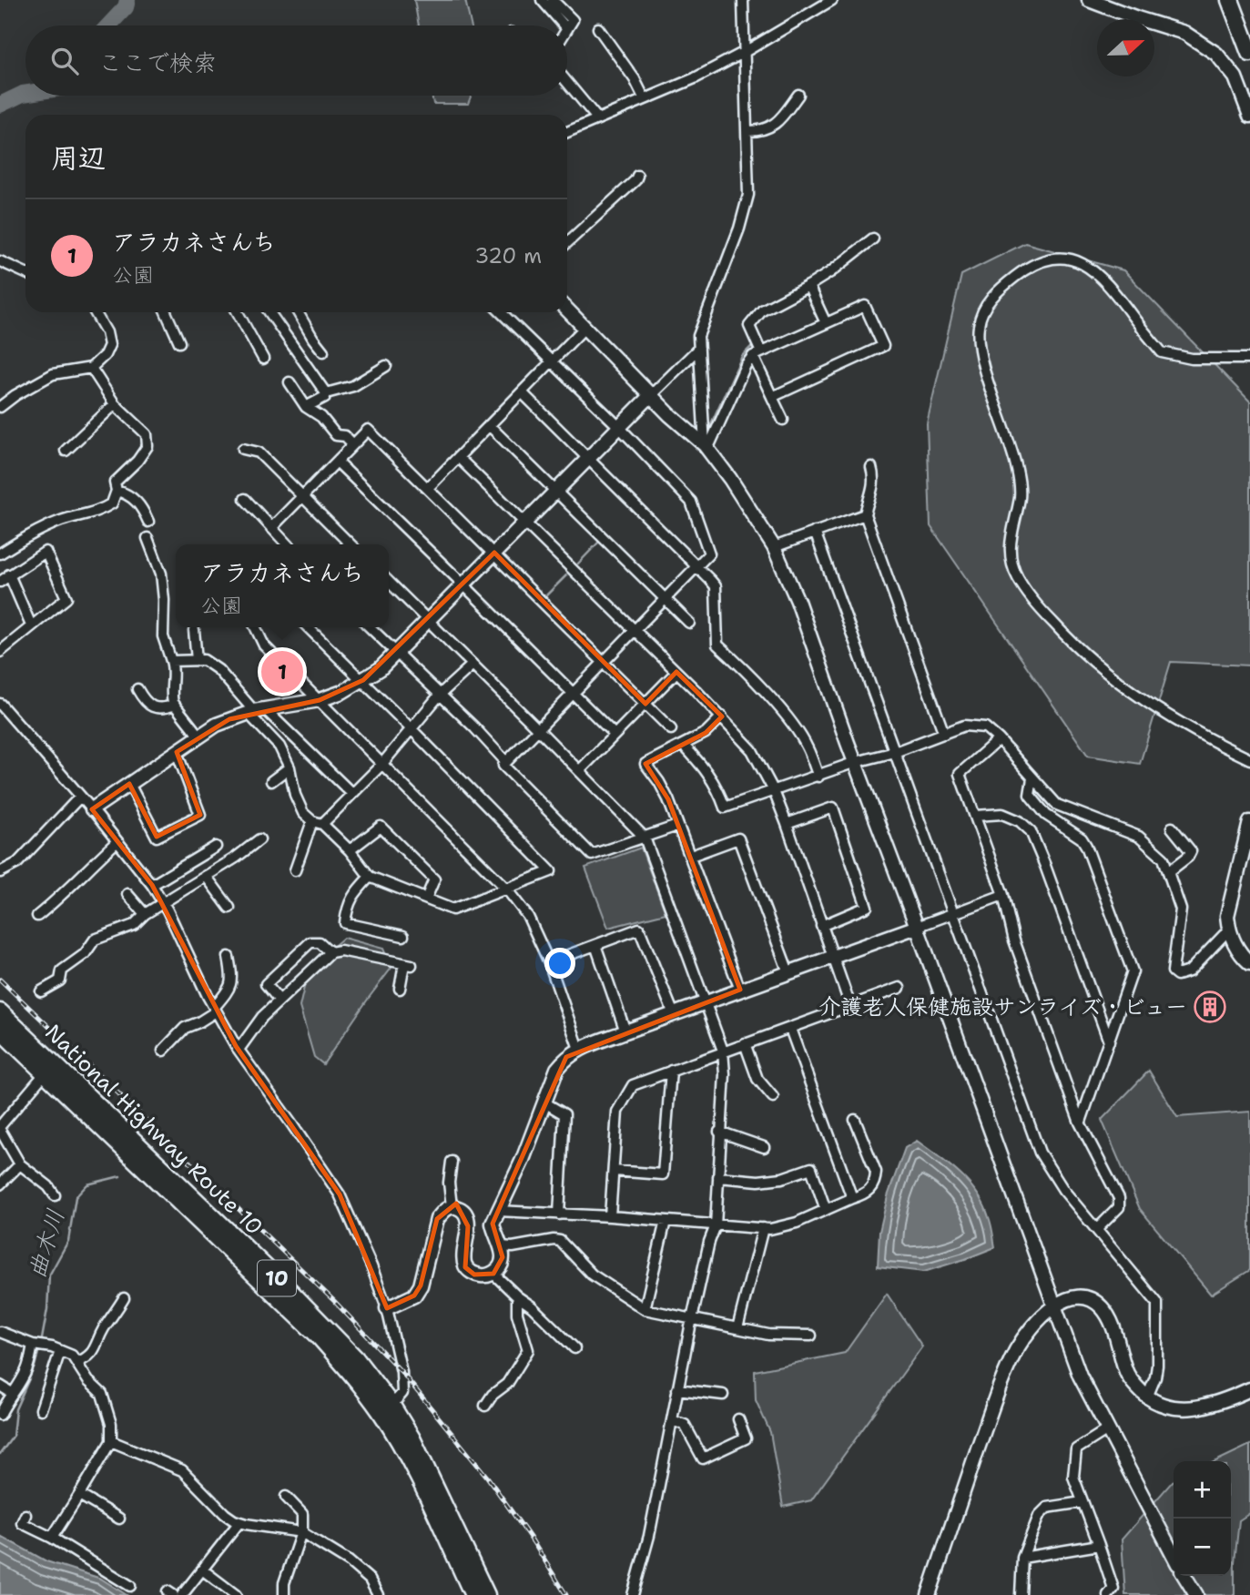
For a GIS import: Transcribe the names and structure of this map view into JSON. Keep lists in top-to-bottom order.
{
  "streets": {
    "highway": ["National Highway Route 10", "10"]
  },
  "water": ["曲木川"],
  "places": {
    "building": ["介護老人保健施設サンライズ・ビュー"]
  },
  "north": "right",
  "page": {
    "search": "ここで検索",
    "heading": "周辺",
    "list": [
      {
        "mark": "1",
        "name": "アラカネさんち",
        "note": "公園",
        "value": "320 m"
      }
    ],
    "popup": ["アラカネさんち", "公園"],
    "pins": "1",
    "map_buttons": ["+", "−"]
  }
}
